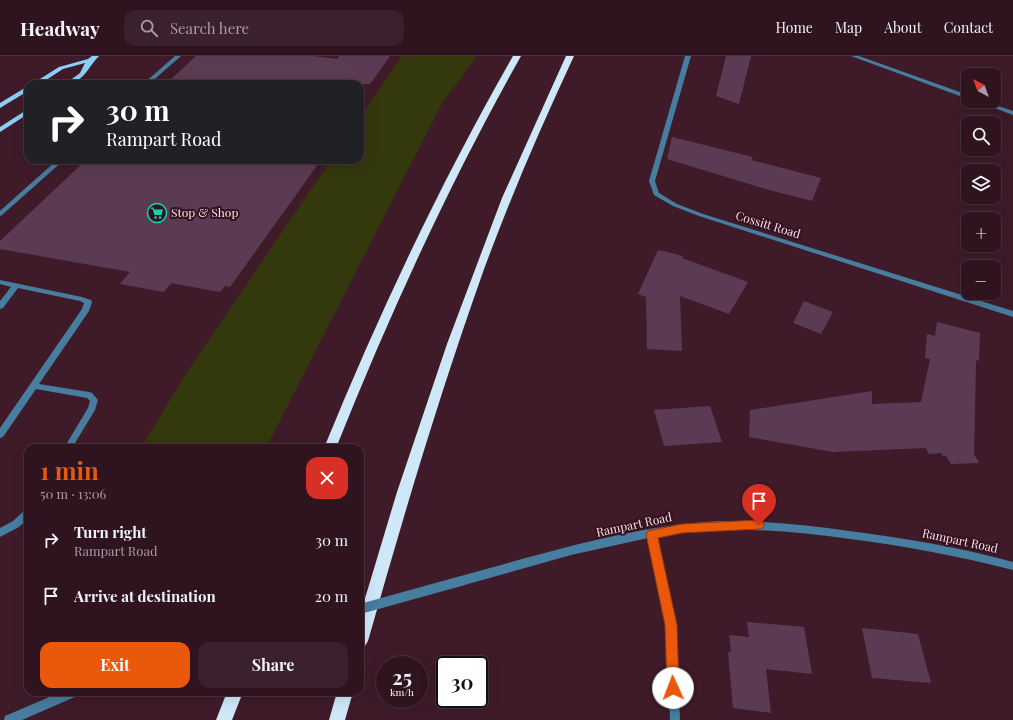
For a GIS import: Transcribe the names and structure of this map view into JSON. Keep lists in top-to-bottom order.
{
  "streets": {
    "street": ["Cossitt Road", "Rampart Road"]
  },
  "places": {
    "supermarket": ["Stop & Shop"]
  },
  "north": "top left",
  "page": {
    "header": "Headway",
    "search": "Search here",
    "nav": [
      "Home",
      "Map",
      "About",
      "Contact"
    ],
    "map_buttons": ["+", "−"],
    "turn": ["30 m", "Rampart Road"],
    "heading": ["1 min", "50 m · 13:06"],
    "list": [
      {
        "name": "Turn right",
        "note": "Rampart Road",
        "value": "30 m"
      },
      {
        "name": "Arrive at destination",
        "value": "20 m"
      }
    ],
    "buttons": ["Exit", "Share"],
    "speed": "25 km/h",
    "limit": "30"
  }
}
